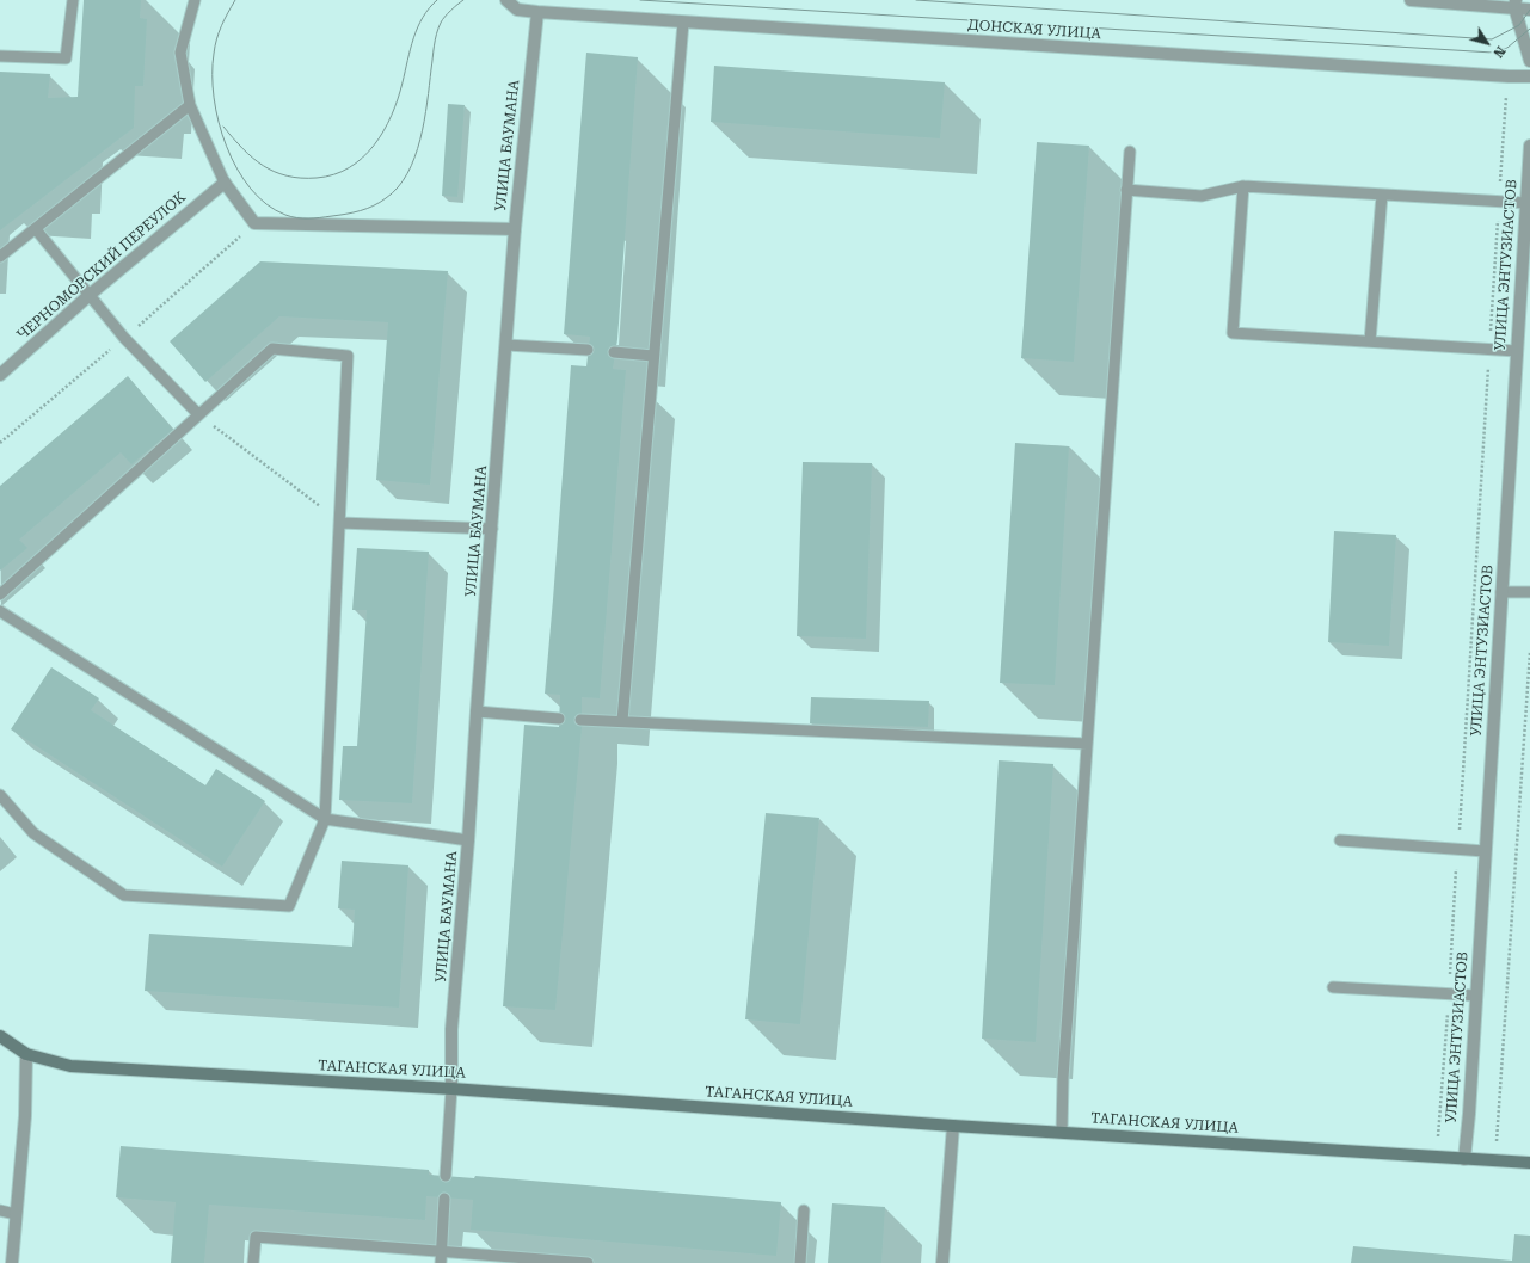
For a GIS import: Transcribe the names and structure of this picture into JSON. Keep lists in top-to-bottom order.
{
  "streets": {
    "main road": ["ТАГАНСКАЯ УЛИЦА"],
    "street": [
      "ДОНСКАЯ УЛИЦА",
      "УЛИЦА БАУМАНА",
      "УЛИЦА ЭНТУЗИАСТОВ",
      "ЧЕРНОМОРСКИЙ ПЕРЕУЛОК"
    ]
  },
  "crossings": [
    ["ДОНСКАЯ УЛИЦА", "УЛИЦА БАУМАНА"],
    ["УЛИЦА БАУМАНА", "ТАГАНСКАЯ УЛИЦА"],
    ["УЛИЦА ЭНТУЗИАСТОВ", "ТАГАНСКАЯ УЛИЦА"]
  ],
  "north": "bottom right"
}
